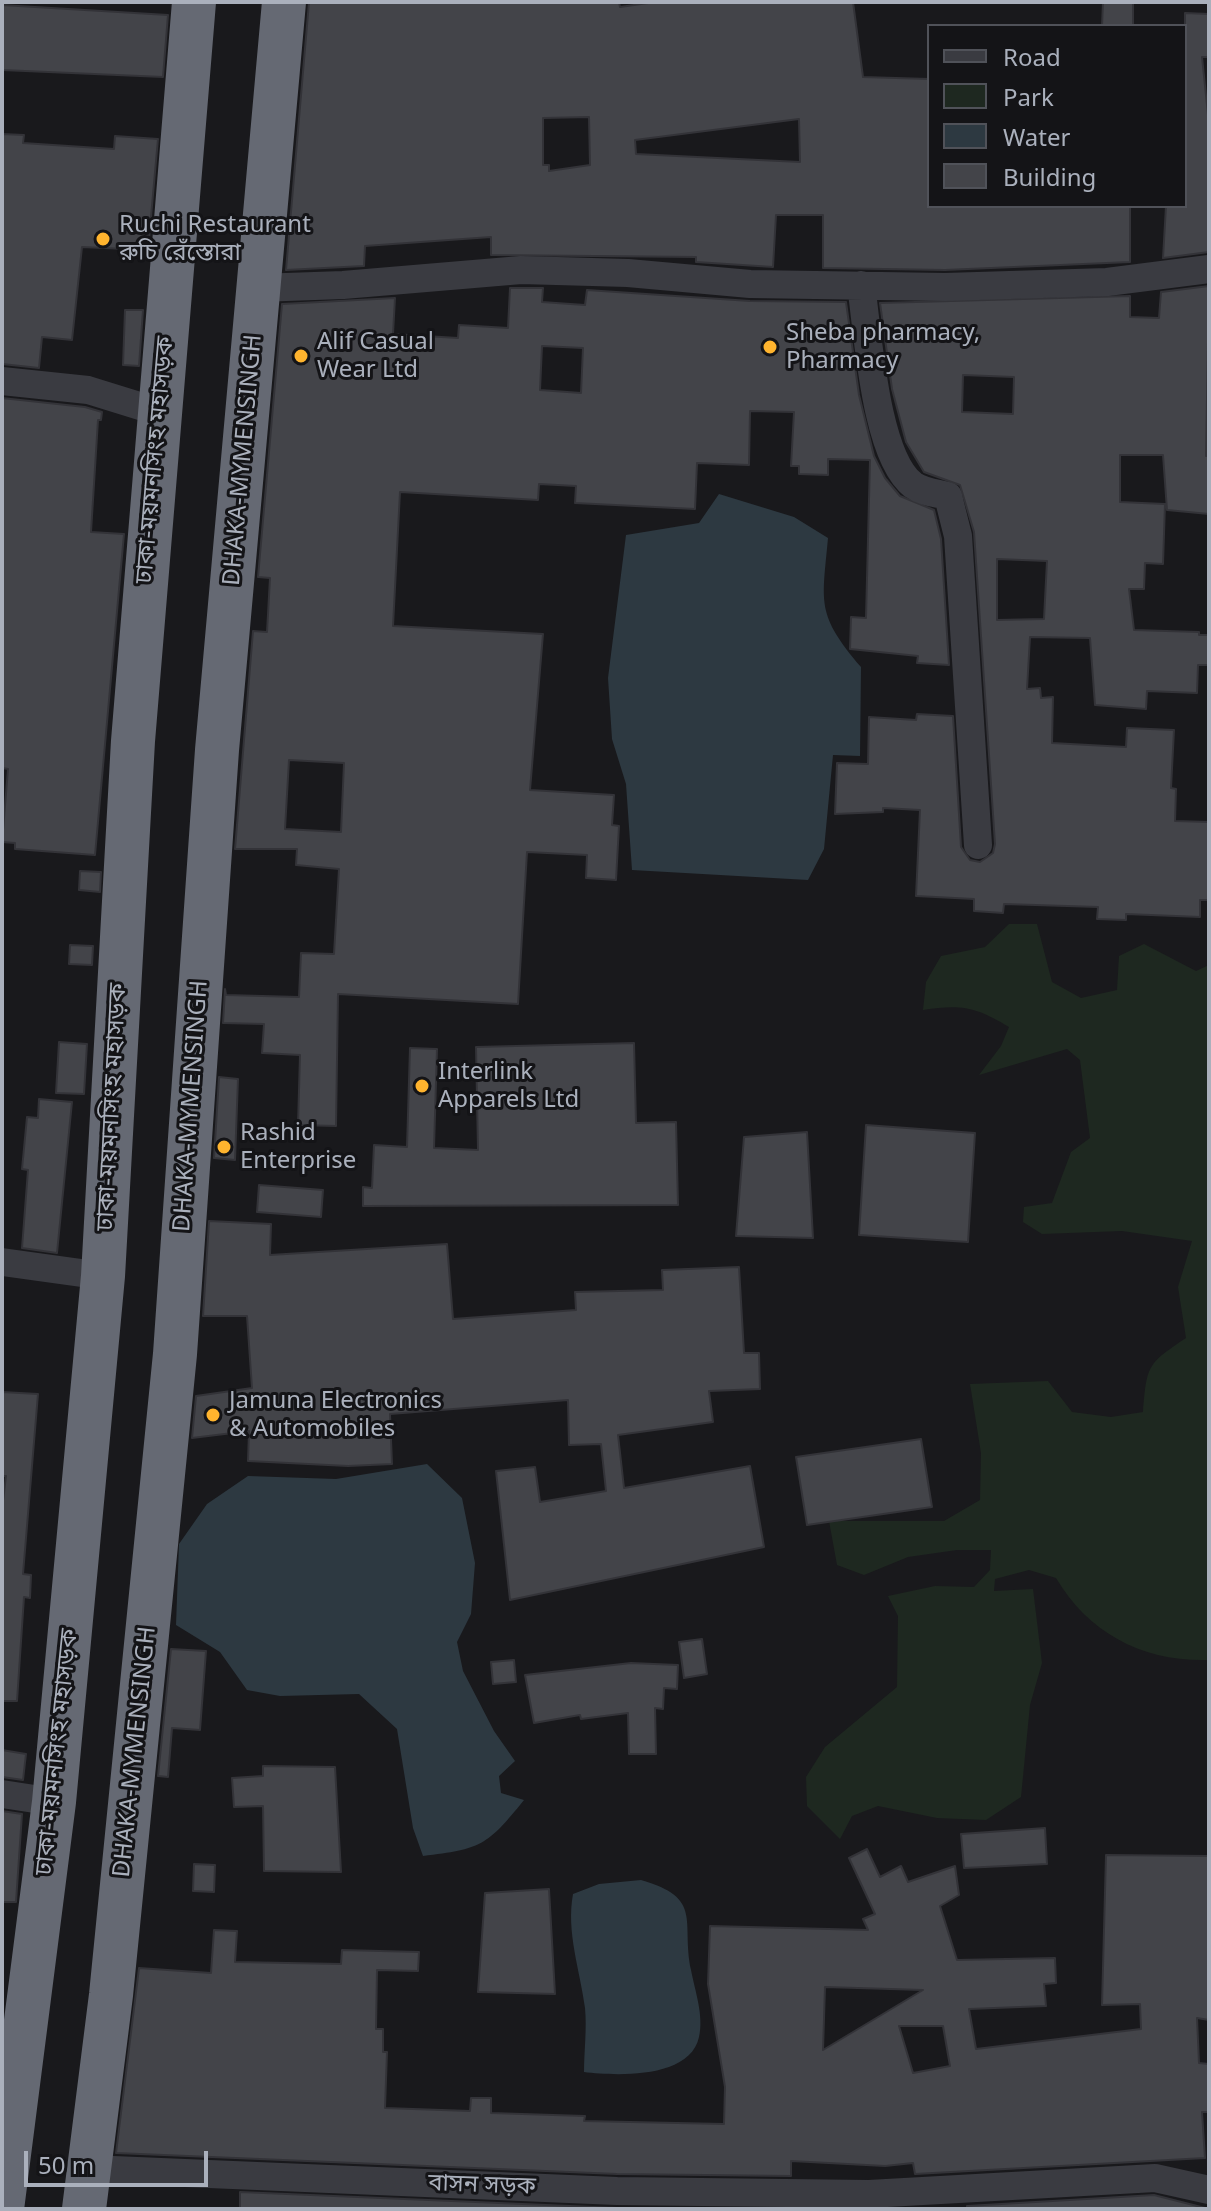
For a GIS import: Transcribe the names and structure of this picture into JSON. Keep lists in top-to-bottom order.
{
  "streets": {
    "highway": ["ঢাকা-ময়মনসিংহ মহাসড়ক", "DHAKA-MYMENSINGH"],
    "street": ["বাসন সড়ক"]
  },
  "crossings": [
    ["DHAKA-MYMENSINGH", "বাসন সড়ক"]
  ],
  "places": [
    "Ruchi Restaurant রুচি রেঁস্তোরা",
    "Sheba pharmacy, Pharmacy",
    "Alif Casual Wear Ltd",
    "Interlink Apparels Ltd",
    "Rashid Enterprise",
    "Jamuna Electronics & Automobiles"
  ],
  "legend": [
    "Road",
    "Park",
    "Water",
    "Building"
  ],
  "scale_bar": "50 m"
}
